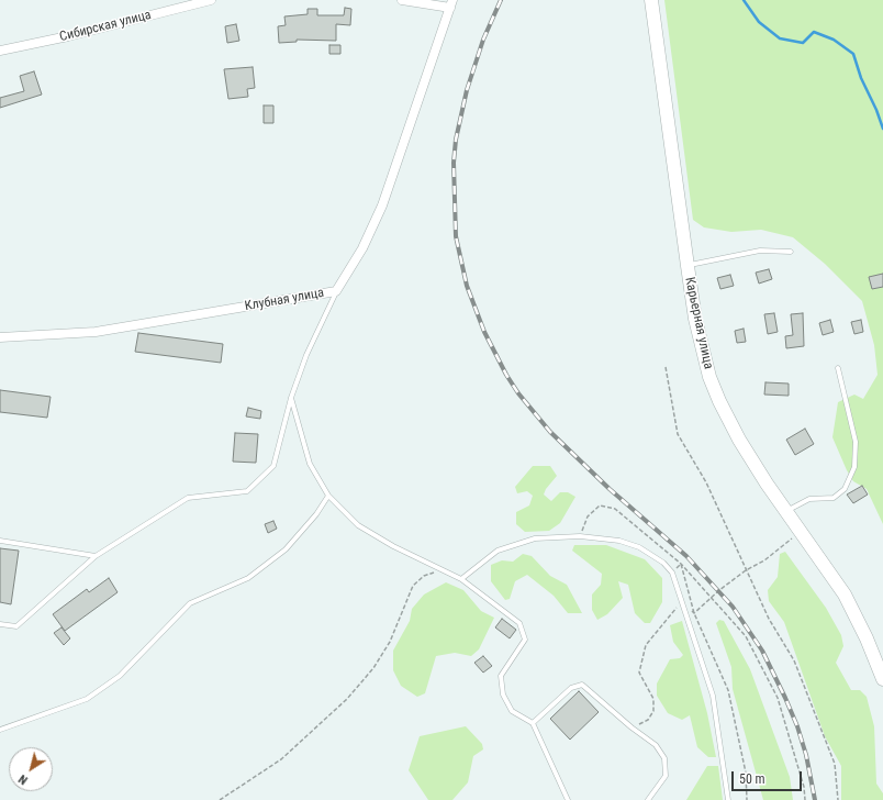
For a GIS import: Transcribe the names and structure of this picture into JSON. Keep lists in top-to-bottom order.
{
  "streets": {
    "main road": ["Карьерная улица"],
    "street": ["Сибирская улица", "Клубная улица"]
  },
  "scale_bar": "50 m",
  "north": "bottom left"
}
